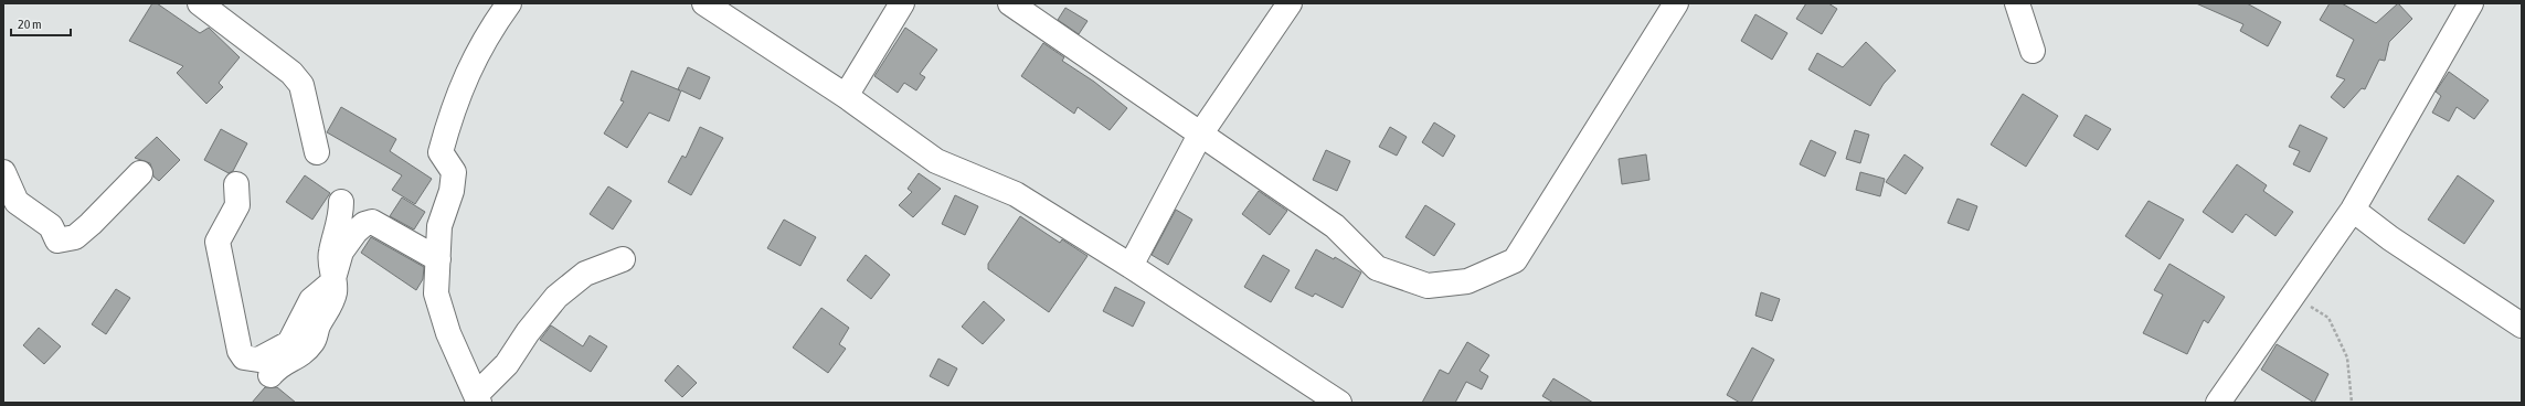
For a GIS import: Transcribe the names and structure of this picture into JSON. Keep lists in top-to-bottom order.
{
  "scale_bar": "20 m"
}
